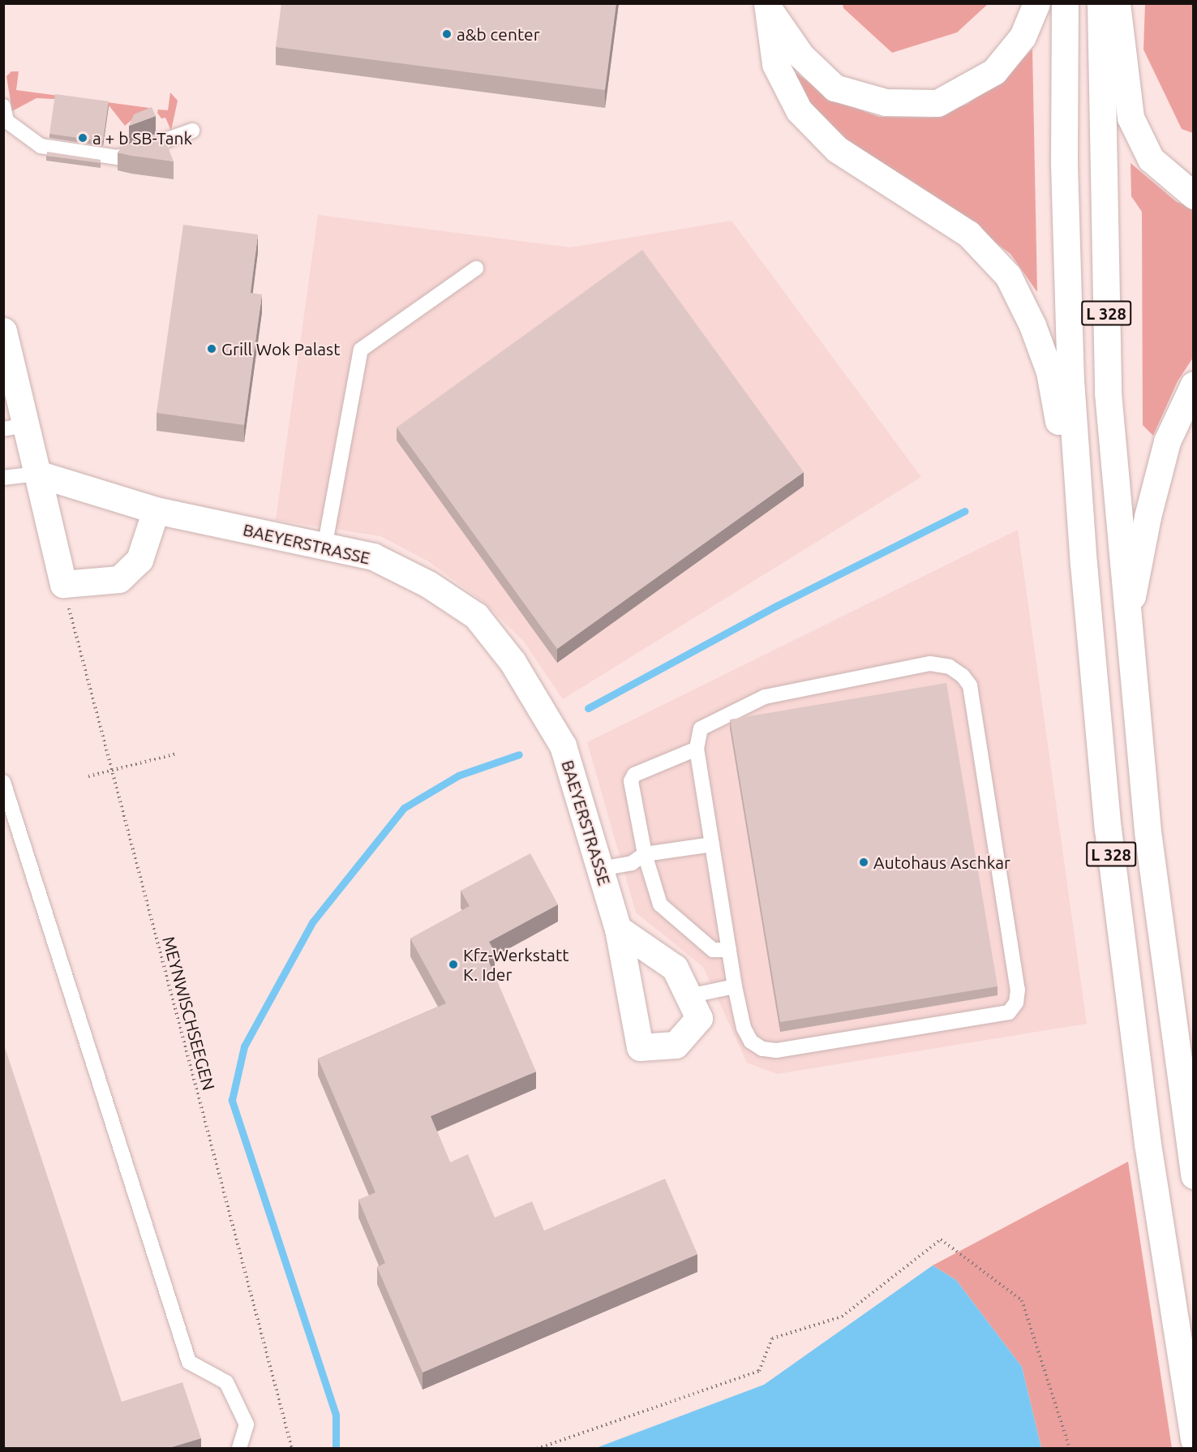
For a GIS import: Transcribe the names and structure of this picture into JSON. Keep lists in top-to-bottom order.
{
  "streets": {
    "main road": ["L 328", "BAEYERSTRASSE"],
    "path": ["MEYNWISCHSEEGEN"]
  },
  "places": [
    "a&b center",
    "a + b SB-Tank",
    "Grill Wok Palast",
    "Autohaus Aschkar",
    "Kfz-Werkstatt K. Ider"
  ]
}
